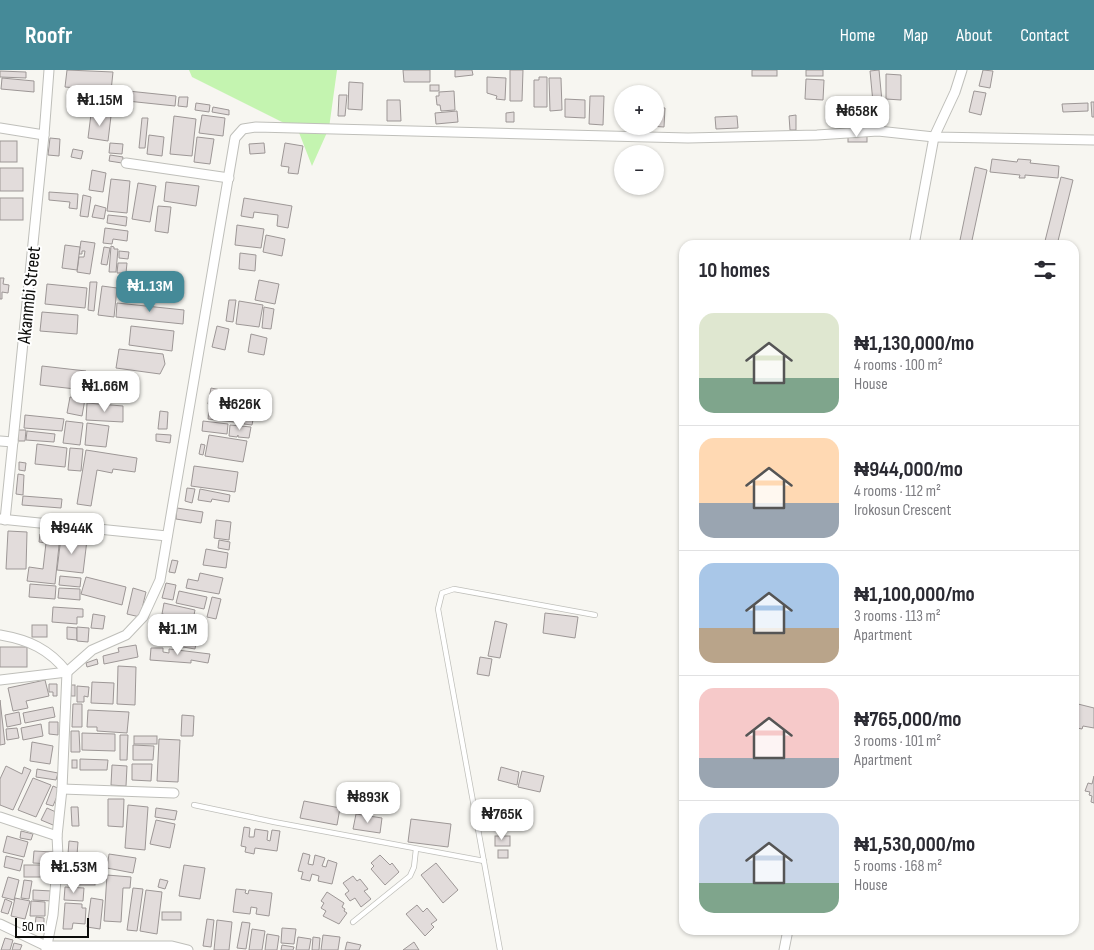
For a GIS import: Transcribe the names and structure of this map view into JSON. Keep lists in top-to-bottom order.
{
  "streets": {
    "street": ["Akanmbi Street"]
  },
  "scale_bar": "50 m",
  "page": {
    "header": "Roofr",
    "nav": [
      "Home",
      "Map",
      "About",
      "Contact"
    ],
    "map_buttons": ["+", "−"],
    "price": [
      "₦1.15M",
      "₦658K",
      "₦1.13M",
      "₦1.66M",
      "₦626K",
      "₦944K",
      "₦1.1M",
      "₦893K",
      "₦765K",
      "₦1.53M"
    ],
    "heading": "10 homes",
    "list": [
      {
        "name": "₦1,130,000/mo",
        "note": "4 rooms · 100 m² · House"
      },
      {
        "name": "₦944,000/mo",
        "note": "4 rooms · 112 m² · Irokosun Crescent"
      },
      {
        "name": "₦1,100,000/mo",
        "note": "3 rooms · 113 m² · Apartment"
      },
      {
        "name": "₦765,000/mo",
        "note": "3 rooms · 101 m² · Apartment"
      },
      {
        "name": "₦1,530,000/mo",
        "note": "5 rooms · 168 m² · House"
      }
    ],
    "scale": "50 m"
  }
}
